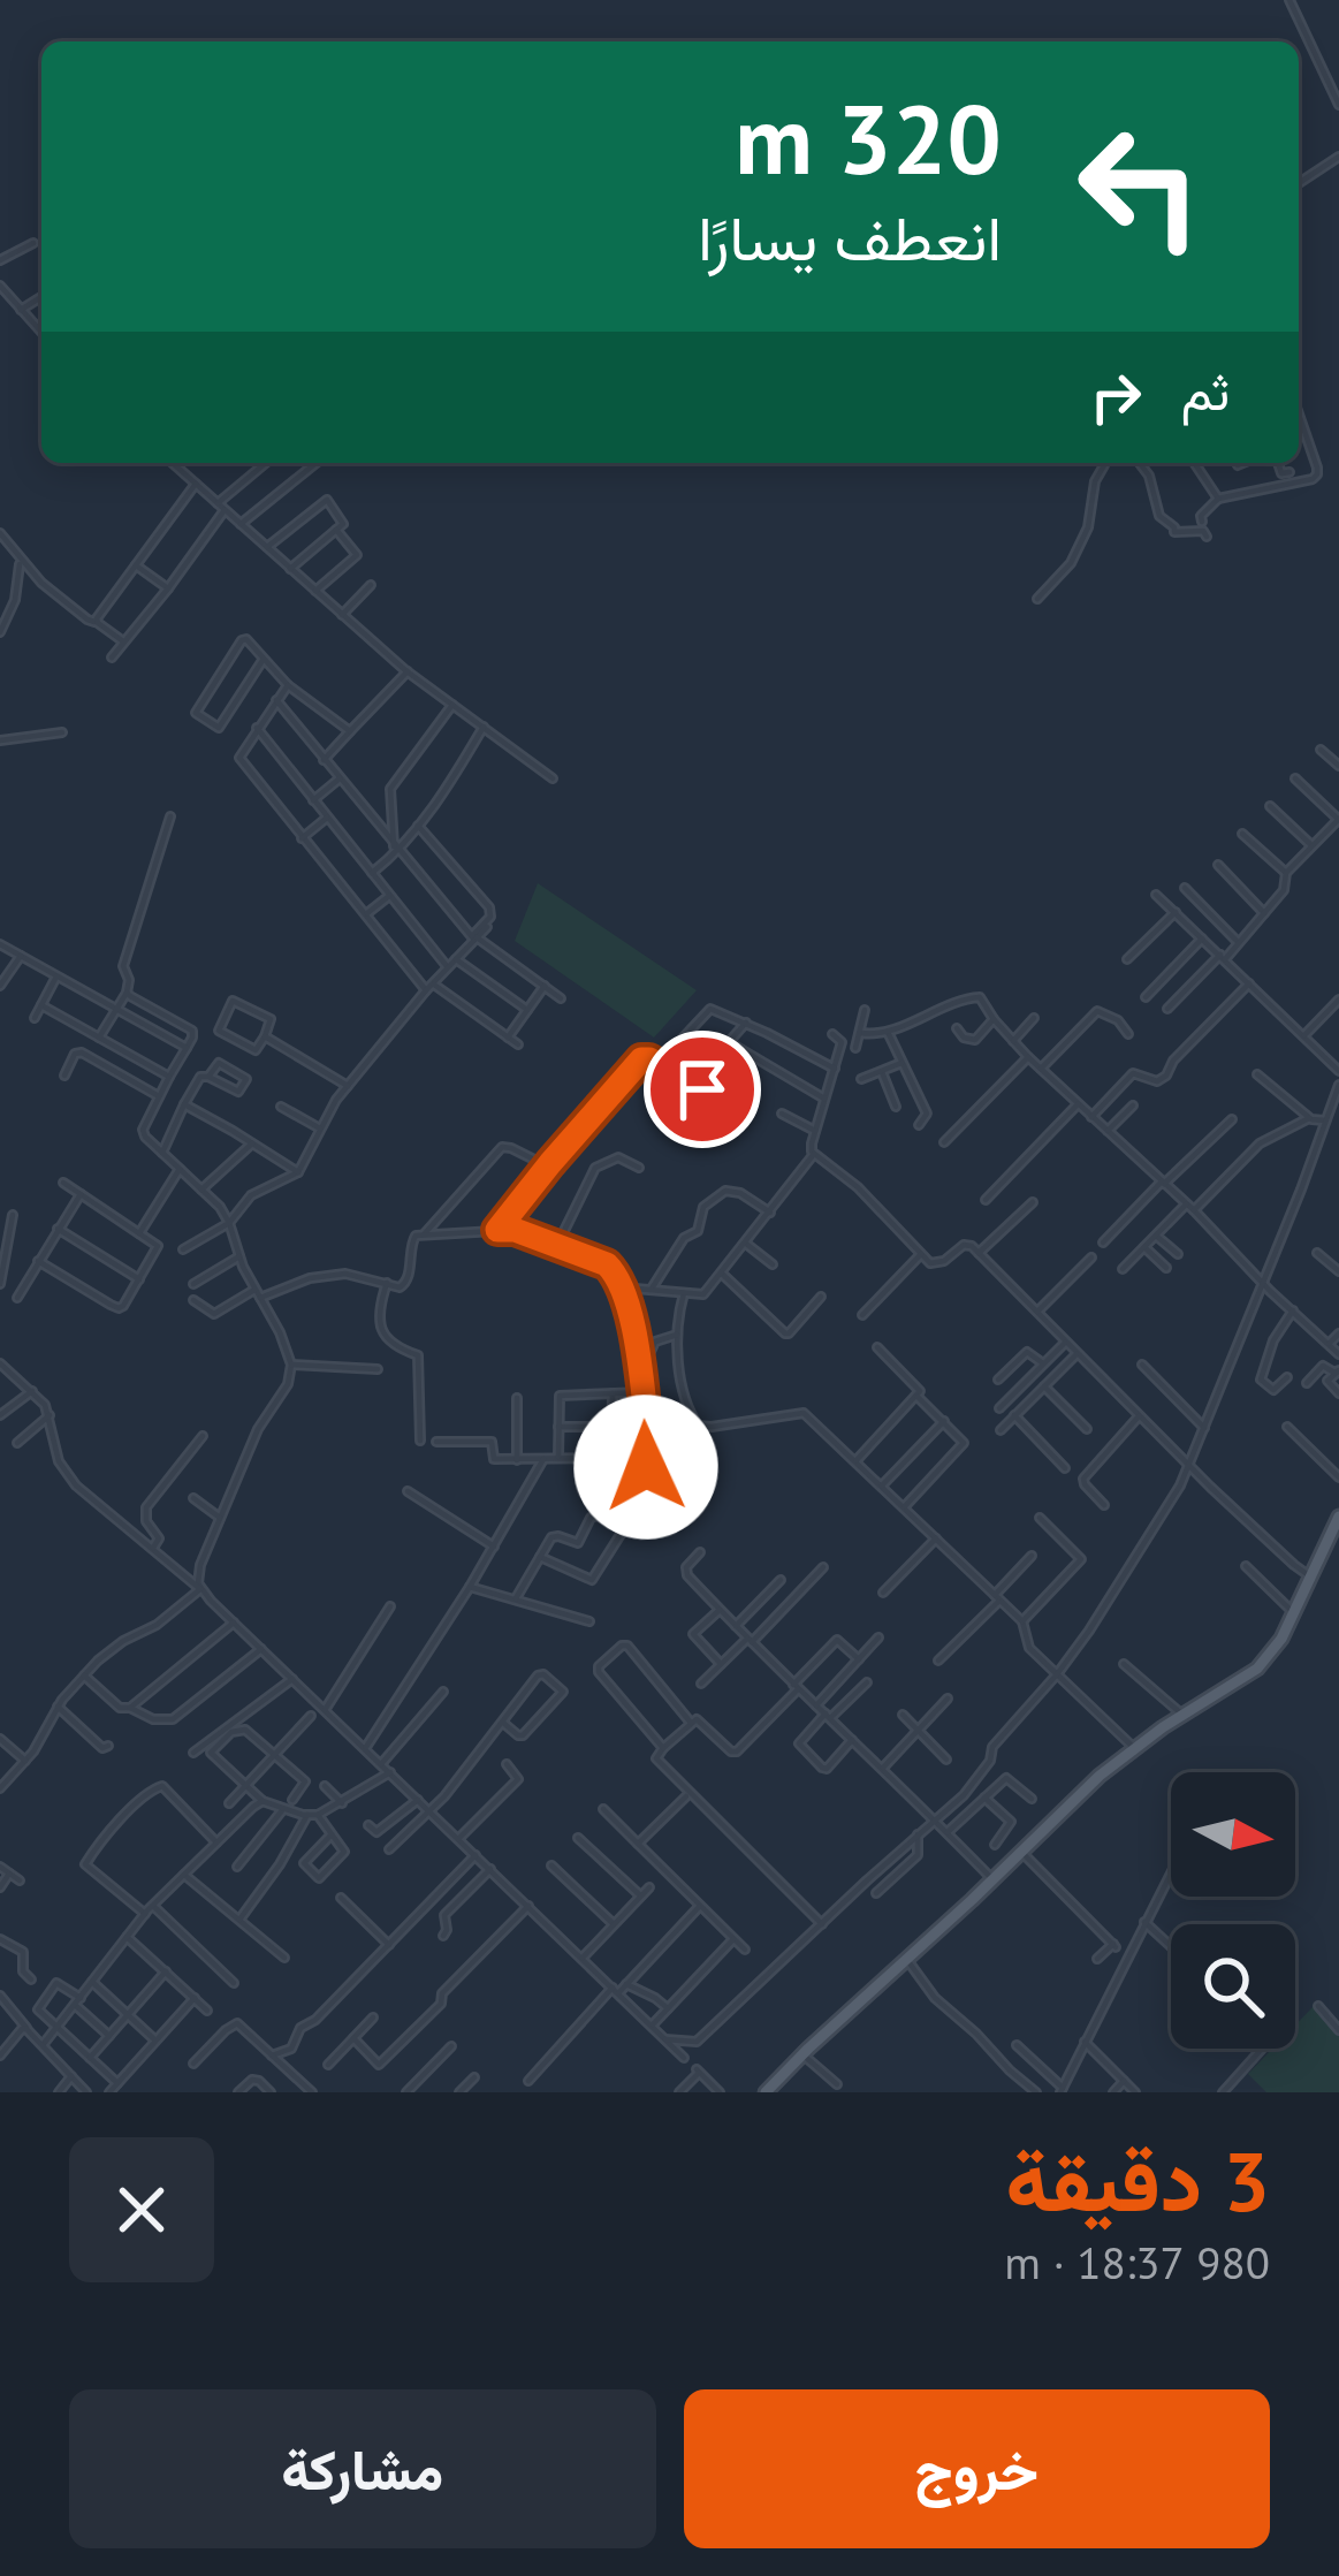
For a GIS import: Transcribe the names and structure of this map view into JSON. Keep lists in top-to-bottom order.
{
  "north": "right",
  "page": {
    "turn": ["320 m", "انعطف يسارًا"],
    "then": "ثم",
    "heading": ["3 دقيقة", "980 m · 18:37"],
    "buttons": ["خروج", "مشاركة"]
  }
}
